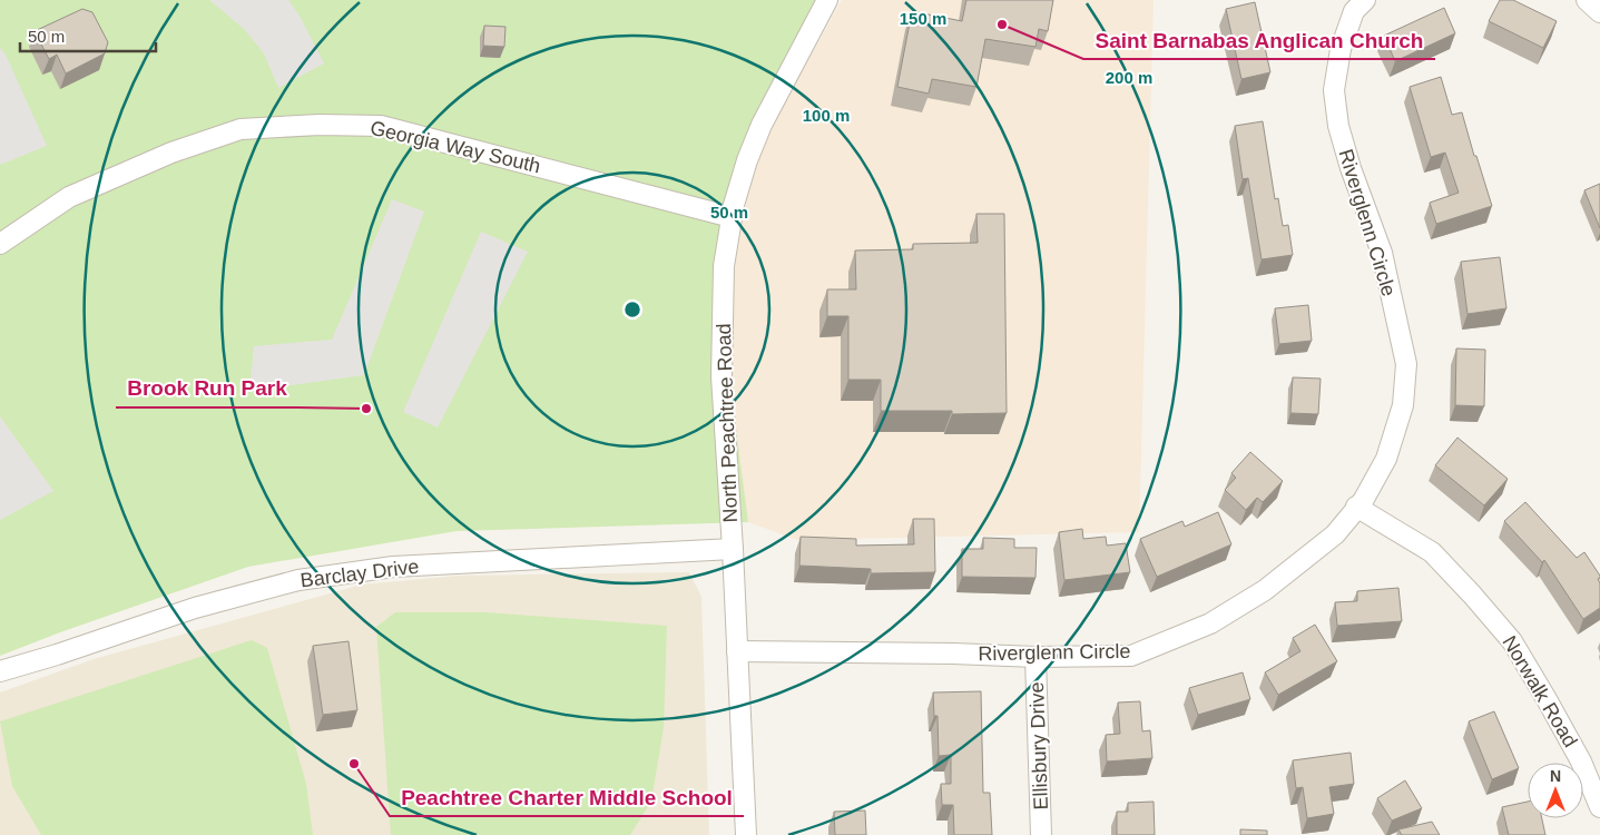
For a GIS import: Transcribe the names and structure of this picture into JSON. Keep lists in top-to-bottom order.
{
  "streets": {
    "street": [
      "Georgia Way South",
      "Riverglenn Circle",
      "North Peachtree Road",
      "Barclay Drive",
      "Norwalk Road",
      "Ellisbury Drive"
    ]
  },
  "crossings": [
    ["Georgia Way South", "North Peachtree Road"],
    ["Riverglenn Circle", "North Peachtree Road"],
    ["Riverglenn Circle", "Norwalk Road"],
    ["Riverglenn Circle", "Ellisbury Drive"],
    ["North Peachtree Road", "Barclay Drive"]
  ],
  "places": ["Saint Barnabas Anglican Church", "Brook Run Park", "Peachtree Charter Middle School"],
  "scale_bar": "50 m",
  "north": "top",
  "rings": [
    "150 m",
    "200 m",
    "100 m",
    "50 m"
  ]
}
